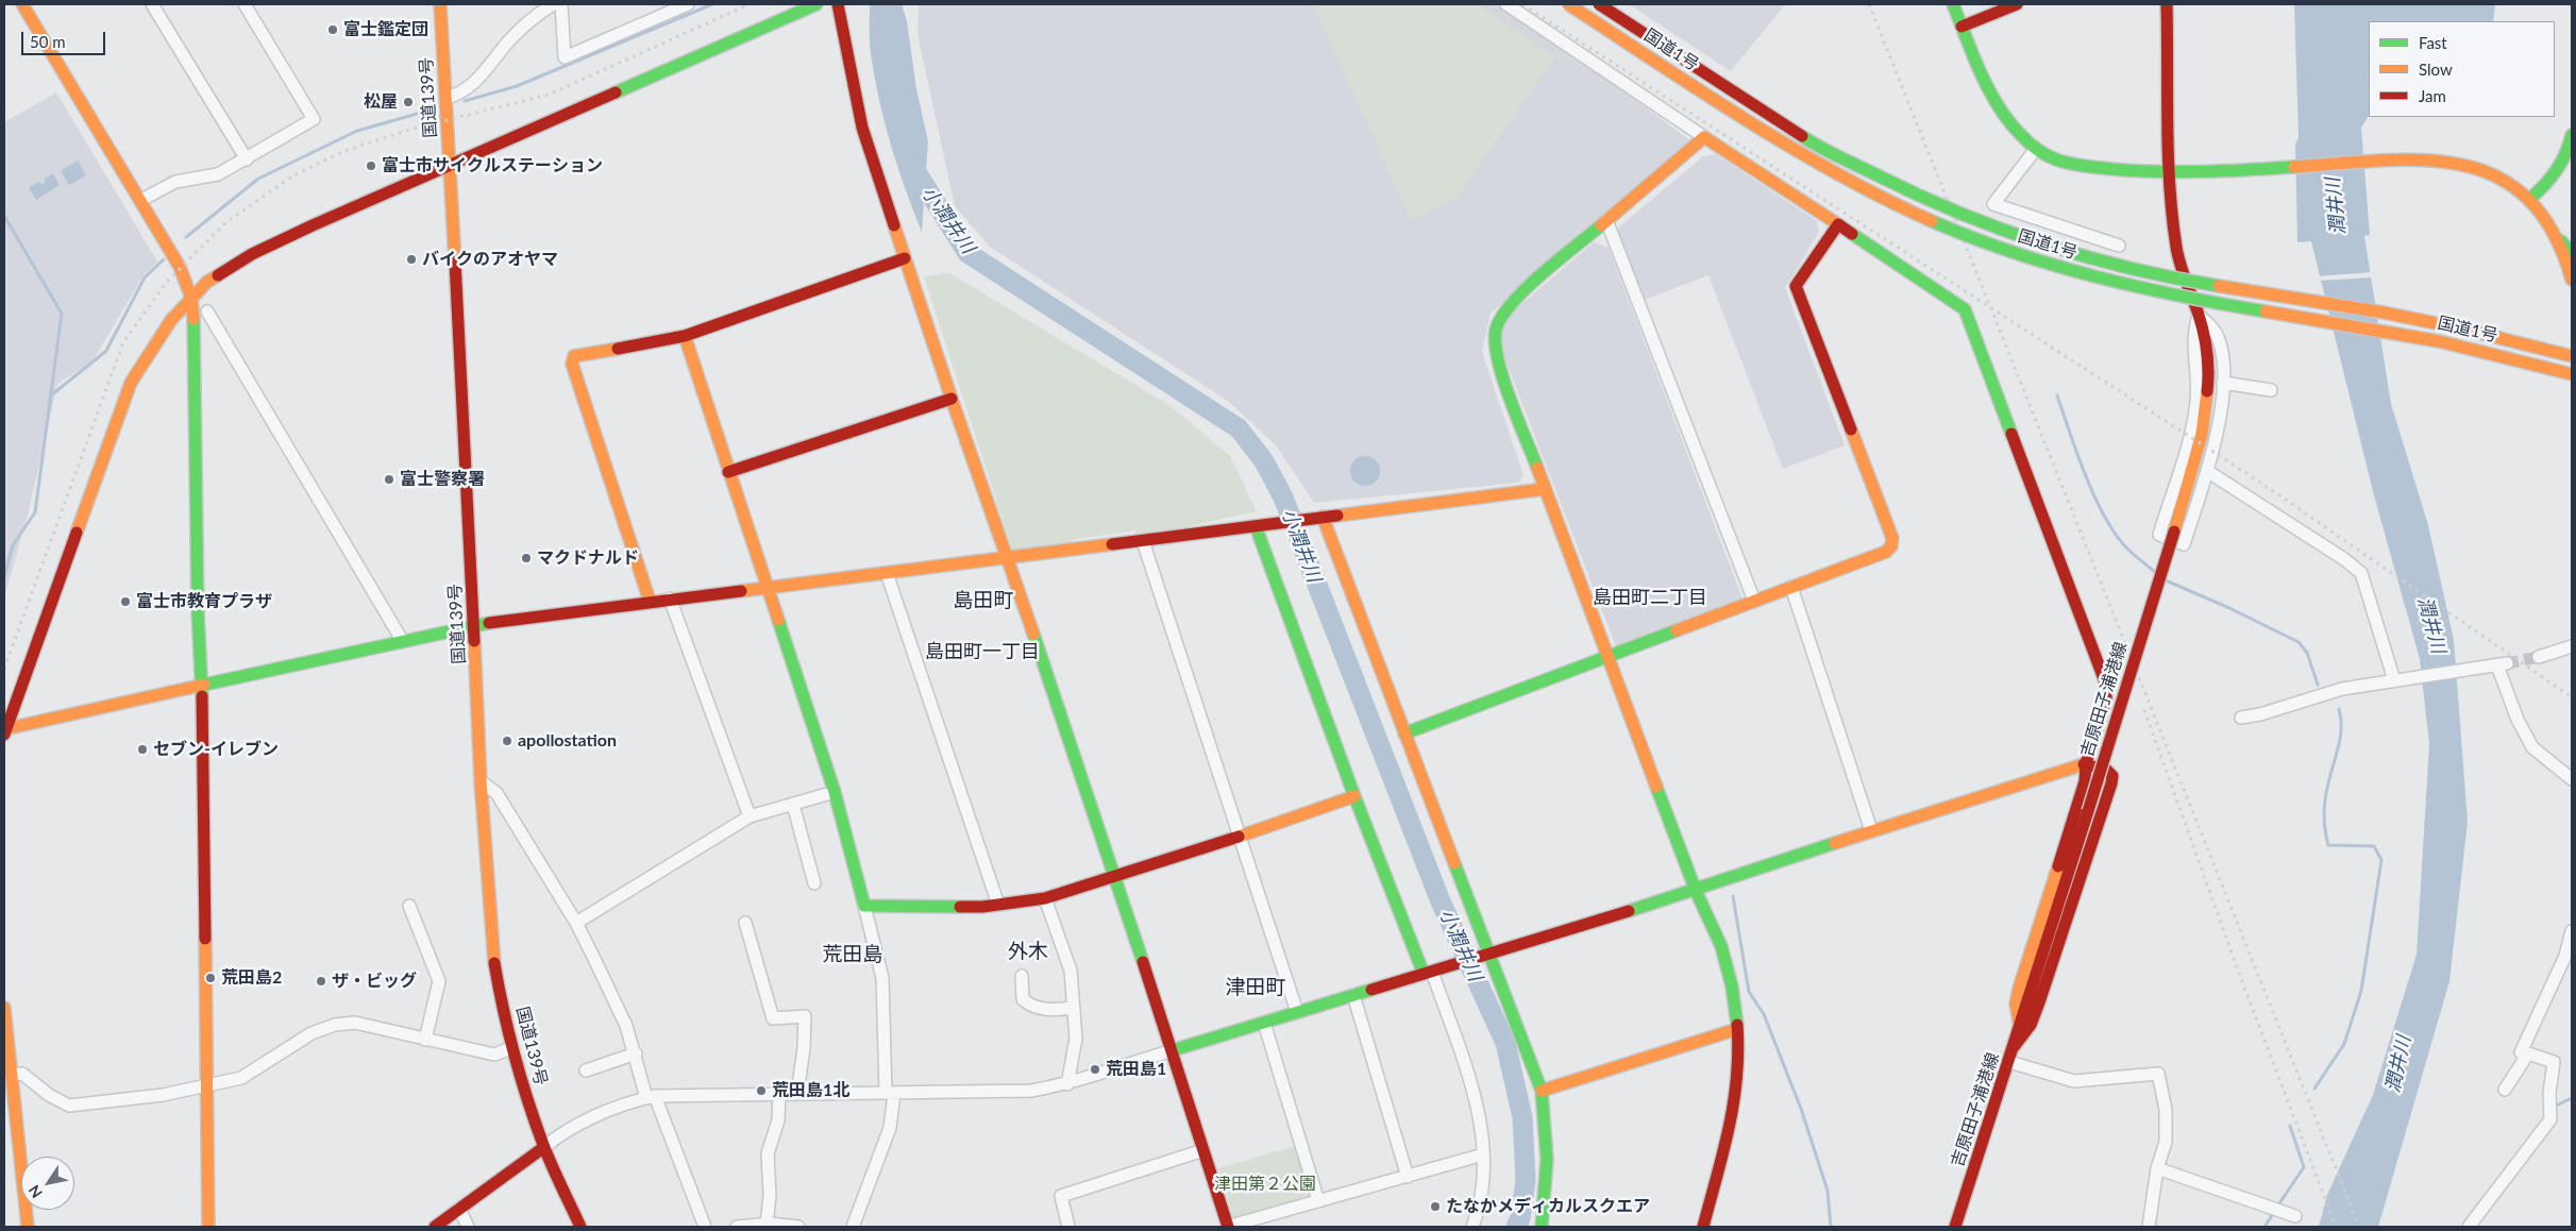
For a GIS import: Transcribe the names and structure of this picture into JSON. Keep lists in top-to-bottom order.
{
  "streets": {
    "main road": ["国道1号", "国道139号", "吉原田子浦港線"]
  },
  "districts": [
    "島田町二丁目",
    "島田町",
    "島田町一丁目",
    "外木",
    "荒田島",
    "津田町"
  ],
  "water": ["潤井川", "小潤井川"],
  "parks": ["津田第２公園"],
  "places": [
    "富士鑑定団",
    "松屋",
    "富士市サイクルステーション",
    "バイクのアオヤマ",
    "富士警察署",
    "マクドナルド",
    "富士市教育プラザ",
    "apollostation",
    "セブン-イレブン",
    "荒田島2",
    "ザ・ビッグ",
    "荒田島1",
    "荒田島1北",
    "たなかメディカルスクエア"
  ],
  "legend": ["Fast", "Slow", "Jam"],
  "scale_bar": "50 m",
  "north": "bottom left"
}
